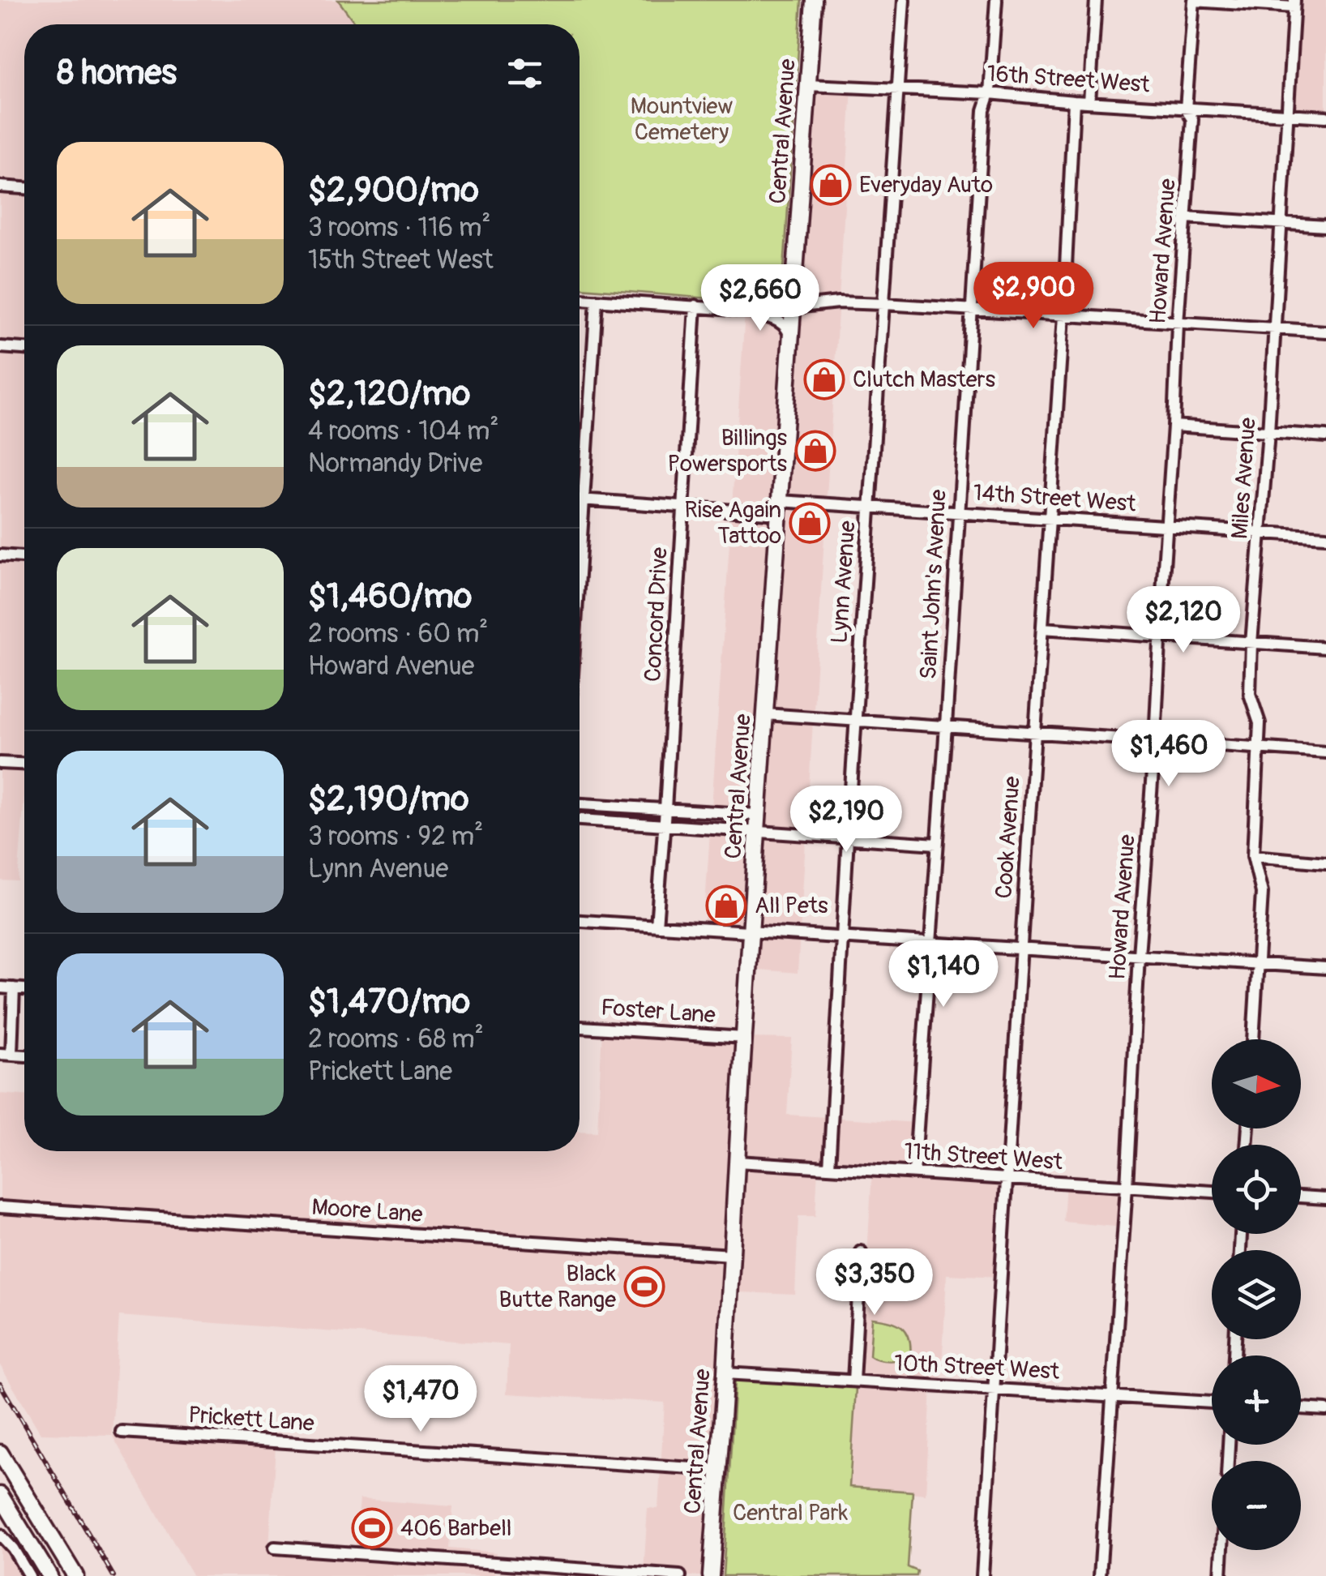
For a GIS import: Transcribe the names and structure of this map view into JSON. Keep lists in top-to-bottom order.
{
  "streets": {
    "main road": ["Central Avenue"],
    "street": [
      "16th Street West",
      "Howard Avenue",
      "Miles Avenue",
      "14th Street West",
      "Lynn Avenue",
      "Saint John's Avenue",
      "Concord Drive",
      "Cook Avenue",
      "Foster Lane",
      "11th Street West",
      "Moore Lane",
      "10th Street West",
      "Prickett Lane"
    ]
  },
  "crossings": [
    ["16th Street West", "Central Avenue"],
    ["16th Street West", "Howard Avenue"],
    ["16th Street West", "Miles Avenue"],
    ["16th Street West", "Lynn Avenue"],
    ["16th Street West", "Saint John's Avenue"],
    ["16th Street West", "Cook Avenue"],
    ["Central Avenue", "14th Street West"],
    ["Central Avenue", "Foster Lane"],
    ["Central Avenue", "11th Street West"],
    ["Central Avenue", "Moore Lane"],
    ["Central Avenue", "10th Street West"],
    ["Central Avenue", "Prickett Lane"],
    ["Howard Avenue", "14th Street West"],
    ["Howard Avenue", "11th Street West"],
    ["Howard Avenue", "10th Street West"],
    ["Miles Avenue", "14th Street West"],
    ["14th Street West", "Lynn Avenue"],
    ["14th Street West", "Saint John's Avenue"],
    ["14th Street West", "Concord Drive"],
    ["14th Street West", "Cook Avenue"],
    ["Lynn Avenue", "11th Street West"],
    ["Saint John's Avenue", "11th Street West"],
    ["Cook Avenue", "11th Street West"],
    ["Cook Avenue", "10th Street West"]
  ],
  "parks": ["Mountview Cemetery", "Central Park"],
  "places": {
    "shop": [
      "Everyday Auto",
      "Clutch Masters",
      "Billings Powersports",
      "Rise Again Tattoo",
      "All Pets"
    ],
    "sports": ["Black Butte Range", "406 Barbell"]
  },
  "north": "right",
  "page": {
    "heading": "8 homes",
    "list": [
      {
        "name": "$2,900/mo",
        "note": "3 rooms · 116 m² · 15th Street West"
      },
      {
        "name": "$2,120/mo",
        "note": "4 rooms · 104 m² · Normandy Drive"
      },
      {
        "name": "$1,460/mo",
        "note": "2 rooms · 60 m² · Howard Avenue"
      },
      {
        "name": "$2,190/mo",
        "note": "3 rooms · 92 m² · Lynn Avenue"
      },
      {
        "name": "$1,470/mo",
        "note": "2 rooms · 68 m² · Prickett Lane"
      }
    ],
    "price": [
      "$2,900",
      "$2,660",
      "$2,120",
      "$1,460",
      "$2,190",
      "$1,140",
      "$3,350",
      "$1,470"
    ],
    "map_buttons": ["+", "−"]
  }
}
